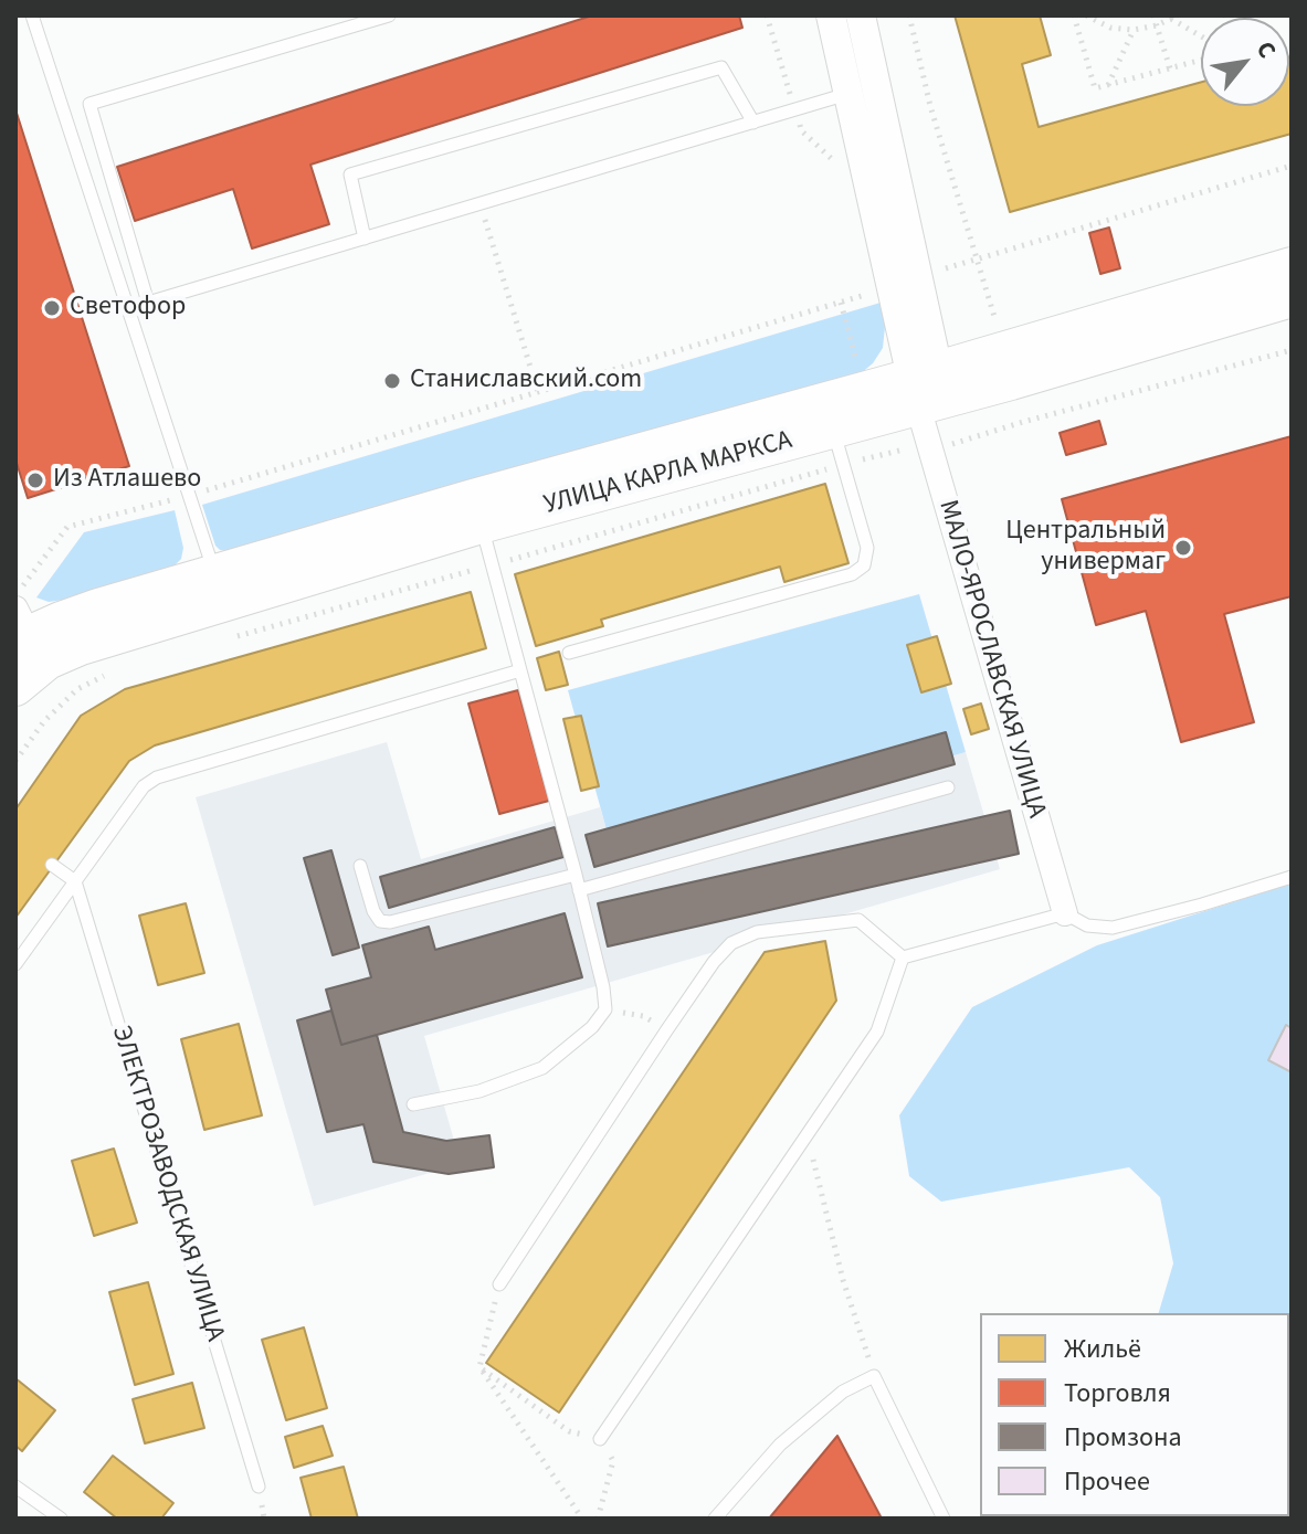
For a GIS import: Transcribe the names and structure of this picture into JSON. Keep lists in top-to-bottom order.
{
  "streets": {
    "main road": ["УЛИЦА КАРЛА МАРКСА"],
    "street": ["МАЛО-ЯРОСЛАВСКАЯ УЛИЦА"],
    "lane": ["ЭЛЕКТРОЗАВОДСКАЯ УЛИЦА"]
  },
  "crossings": [
    ["УЛИЦА КАРЛА МАРКСА", "МАЛО-ЯРОСЛАВСКАЯ УЛИЦА"]
  ],
  "places": [
    "Светофор",
    "Станиславский.com",
    "Из Атлашево",
    "Центральный универмаг"
  ],
  "legend": [
    "Жильё",
    "Торговля",
    "Промзона",
    "Прочее"
  ],
  "north": "top right"
}
